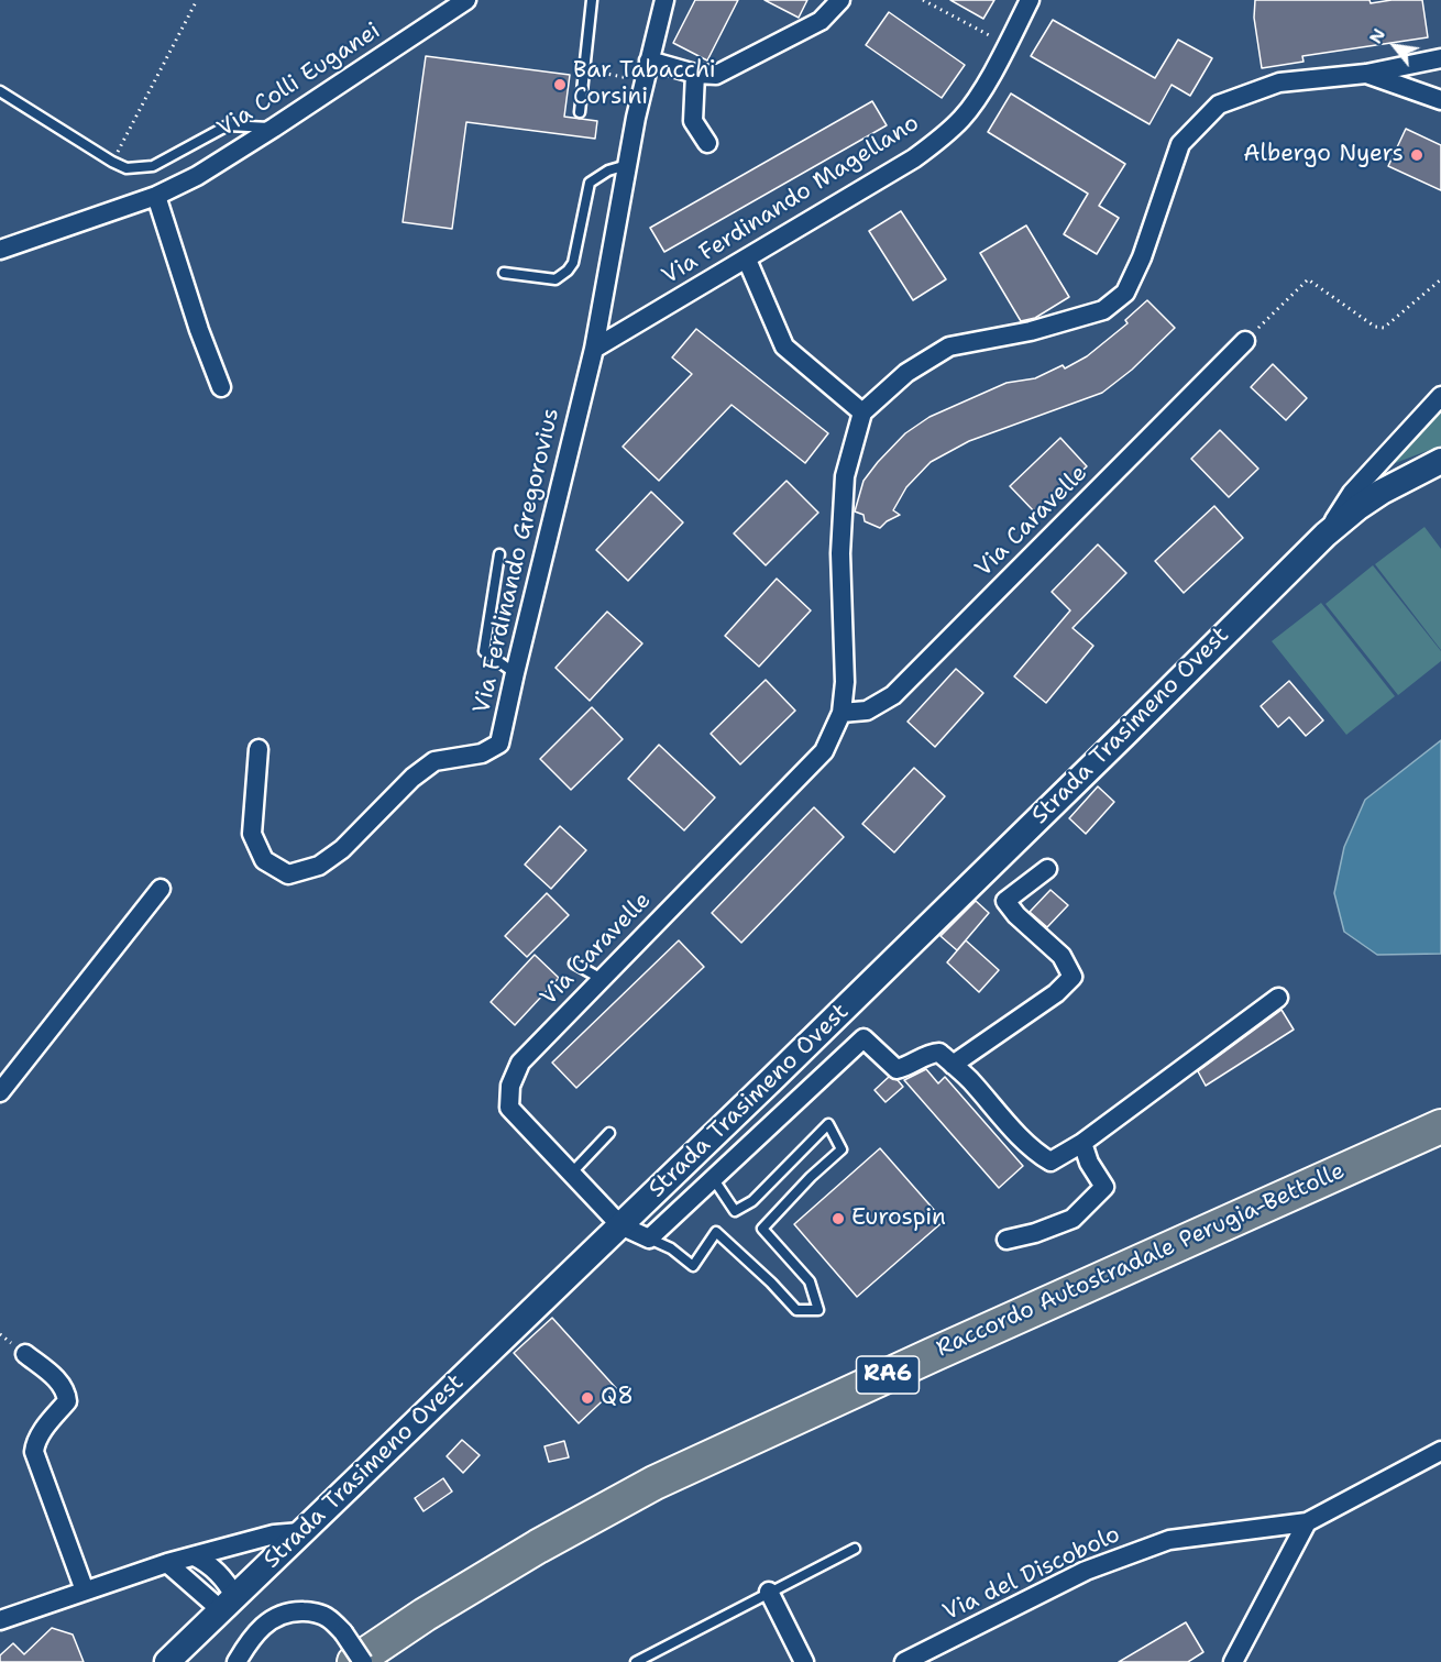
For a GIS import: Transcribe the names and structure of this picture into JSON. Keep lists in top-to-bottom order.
{
  "streets": {
    "highway": ["Raccordo Autostradale Perugia-Bettolle", "RA6"],
    "main road": ["Strada Trasimeno Ovest"],
    "street": [
      "Via Colli Euganei",
      "Via Ferdinando Magellano",
      "Via Caravelle",
      "Via Ferdinando Gregorovius",
      "Via del Discobolo"
    ]
  },
  "crossings": [
    ["Via Ferdinando Magellano", "Via Ferdinando Gregorovius"],
    ["Via Caravelle", "Strada Trasimeno Ovest"]
  ],
  "places": [
    "Bar Tabacchi Corsini",
    "Albergo Nyers",
    "Eurospin",
    "Q8"
  ],
  "north": "top left"
}
